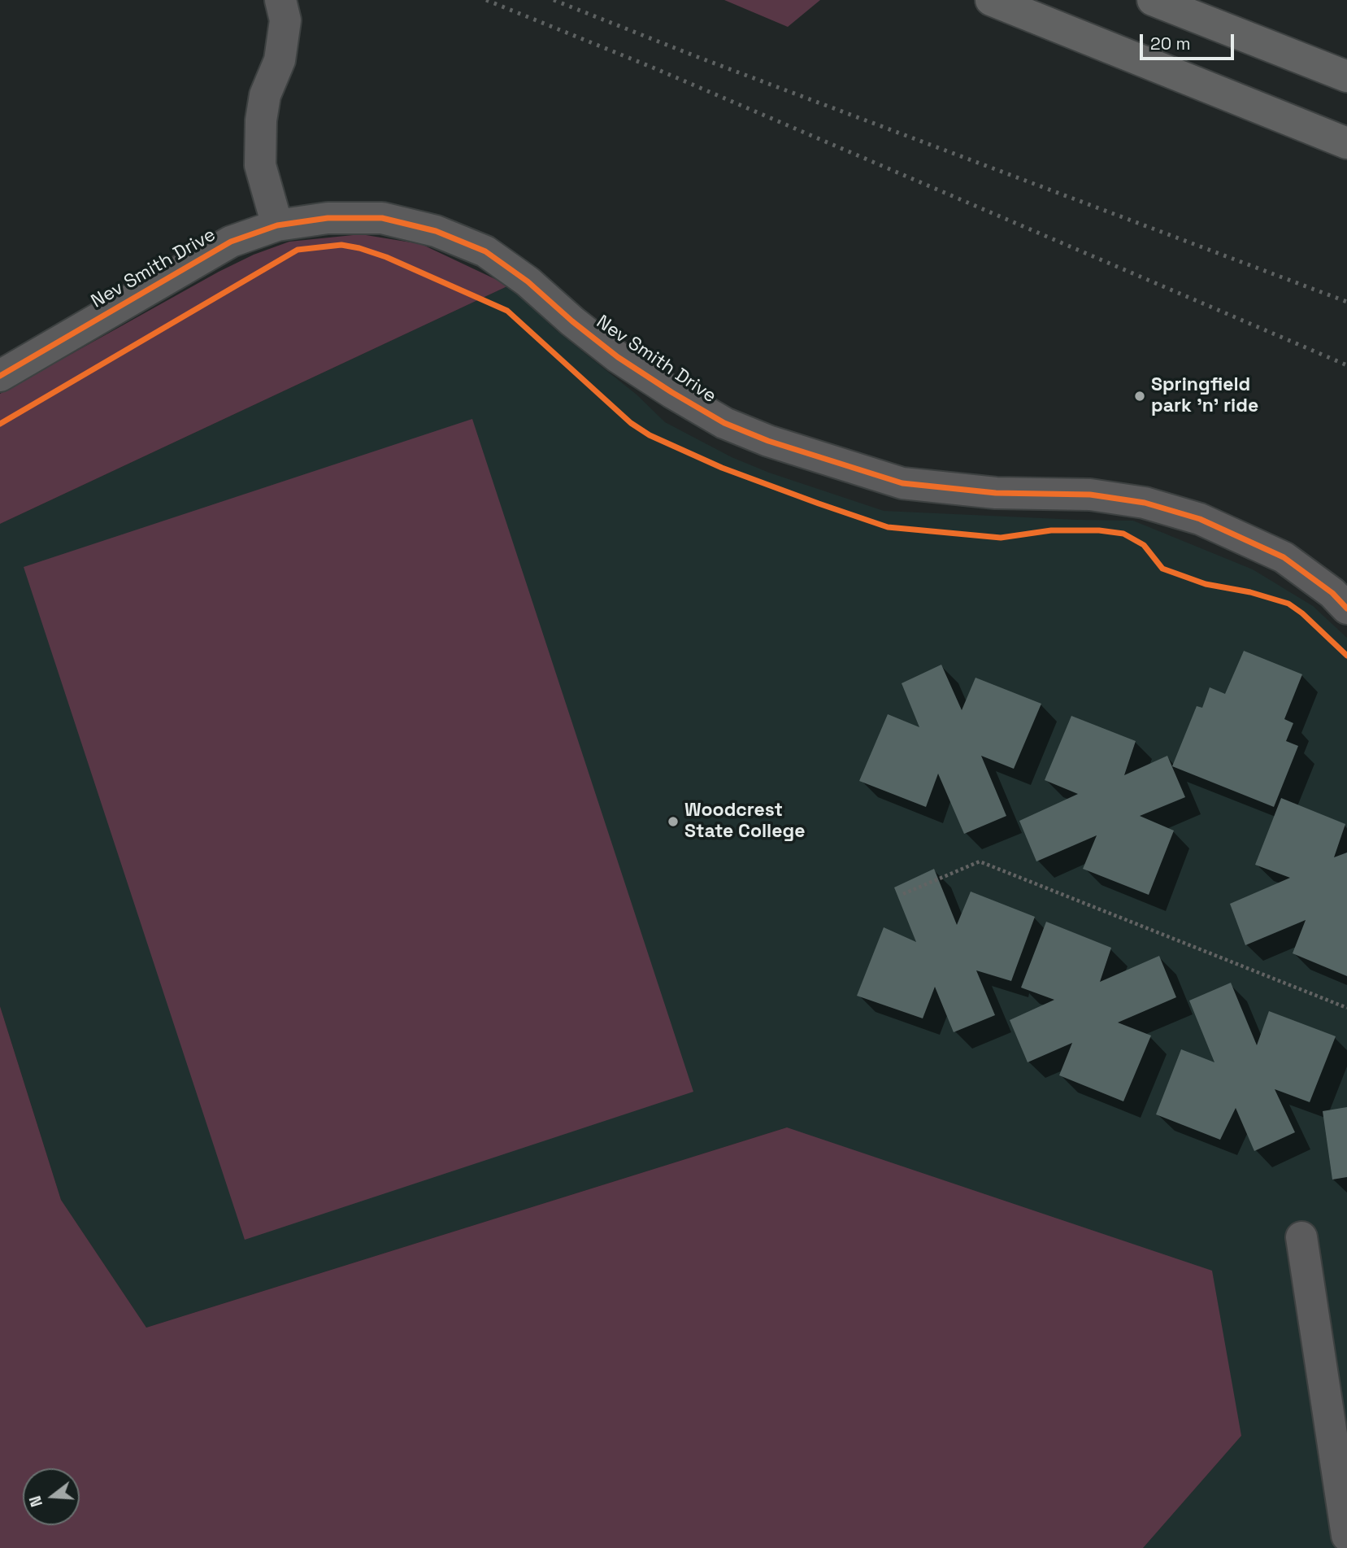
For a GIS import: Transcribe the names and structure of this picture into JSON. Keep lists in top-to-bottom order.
{
  "streets": {
    "street": ["Nev Smith Drive"]
  },
  "places": ["Springfield park 'n' ride", "Woodcrest State College"],
  "scale_bar": "20 m",
  "north": "left"
}
